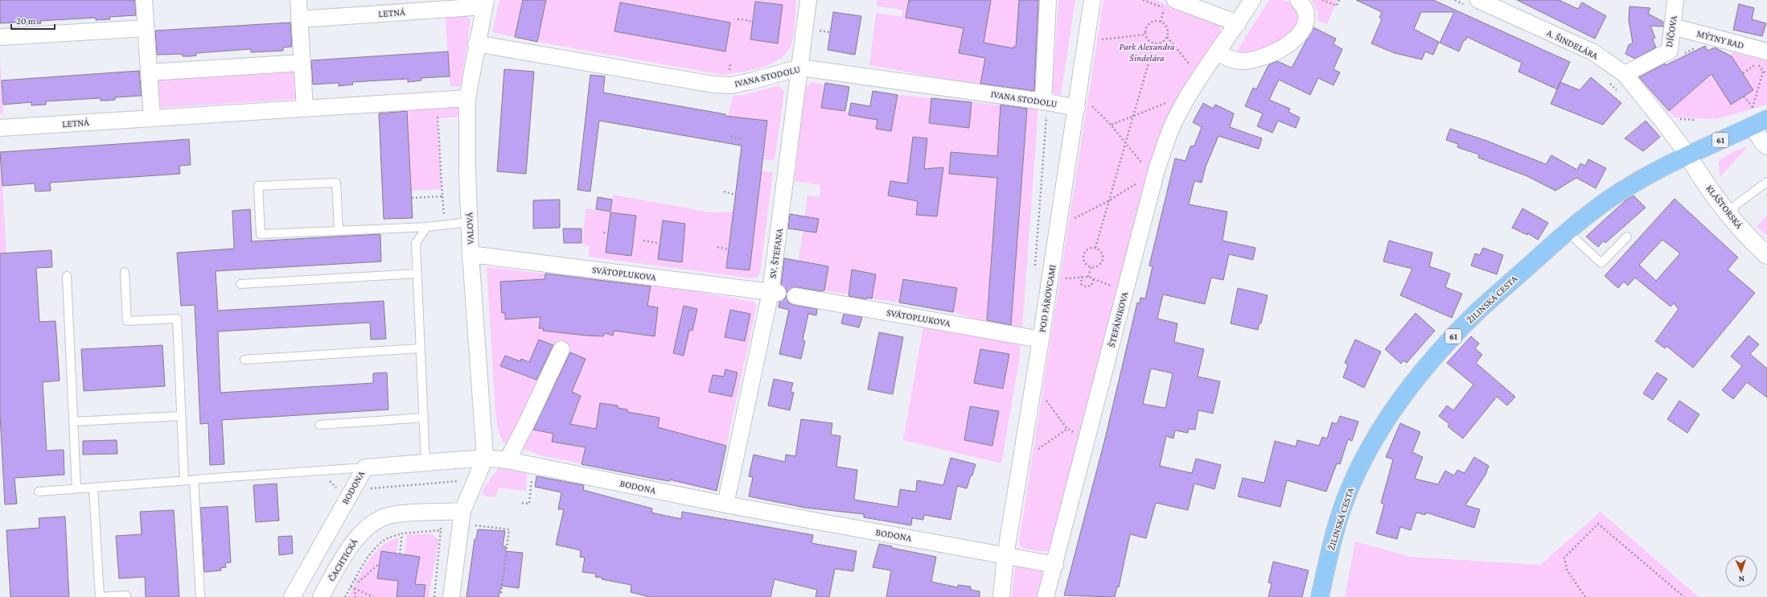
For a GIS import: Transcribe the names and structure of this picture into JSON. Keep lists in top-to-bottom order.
{
  "streets": {
    "main road": ["61", "ŽILINSKÁ CESTA"],
    "street": [
      "LETNÁ",
      "DÍČOVA",
      "MÝTNY RAD",
      "A. ŠINDELÁRA",
      "IVANA STODOLU",
      "KLÁŠTORSKÁ",
      "VALOVÁ",
      "SV. ŠTEFANA",
      "SVÄTOPLUKOVA",
      "POD PÁROVCAMI",
      "ŠTEFÁNIKOVA",
      "BODONA",
      "ČACHTICKÁ"
    ]
  },
  "crossings": [
    ["LETNÁ", "VALOVÁ"],
    ["DÍČOVA", "MÝTNY RAD"],
    ["DÍČOVA", "A. ŠINDELÁRA"],
    ["A. ŠINDELÁRA", "KLÁŠTORSKÁ"],
    ["A. ŠINDELÁRA", "ŽILINSKÁ CESTA"],
    ["IVANA STODOLU", "VALOVÁ"],
    ["IVANA STODOLU", "SV. ŠTEFANA"],
    ["IVANA STODOLU", "POD PÁROVCAMI"],
    ["KLÁŠTORSKÁ", "ŽILINSKÁ CESTA"],
    ["VALOVÁ", "SVÄTOPLUKOVA"],
    ["VALOVÁ", "BODONA"],
    ["SV. ŠTEFANA", "SVÄTOPLUKOVA"],
    ["SV. ŠTEFANA", "BODONA"],
    ["SVÄTOPLUKOVA", "POD PÁROVCAMI"],
    ["POD PÁROVCAMI", "BODONA"],
    ["ŠTEFÁNIKOVA", "BODONA"]
  ],
  "parks": ["Park Alexandra Šindelára"],
  "scale_bar": "20 m",
  "north": "bottom"
}
